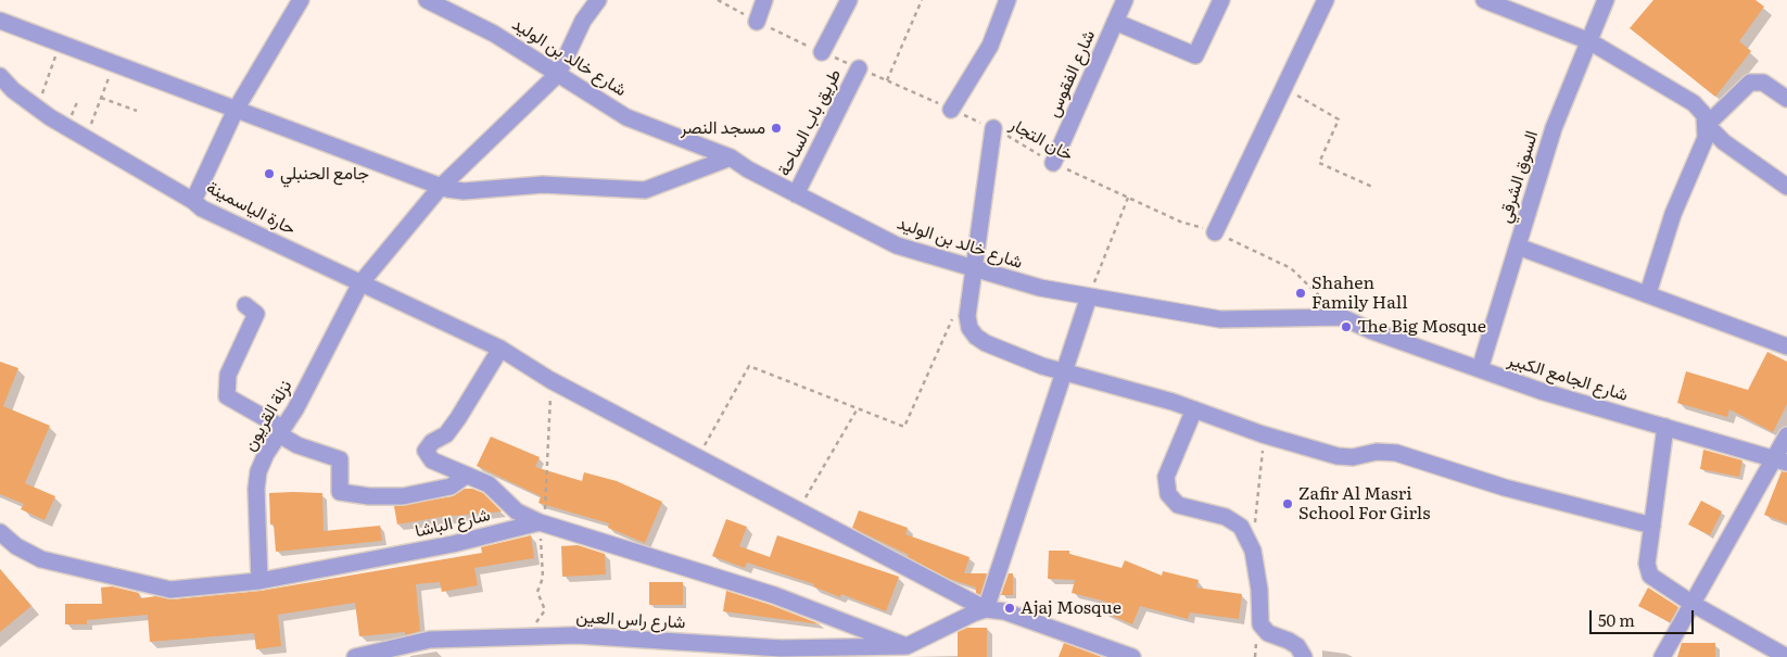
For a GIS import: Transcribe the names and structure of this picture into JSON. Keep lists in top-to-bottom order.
{
  "streets": {
    "street": [
      "شارع خالد بن الوليد",
      "شارع الفقوس",
      "طريق باب الساحة",
      "السوق الشرقي",
      "حارة الياسمينة",
      "شارع الجامع الكبير",
      "نزلة القريون",
      "شارع الباشا",
      "شارع راس العين"
    ],
    "path": ["خان التجار"]
  },
  "crossings": [
    ["شارع خالد بن الوليد", "طريق باب الساحة"],
    ["شارع خالد بن الوليد", "خان التجار"],
    ["شارع خالد بن الوليد", "شارع الجامع الكبير"],
    ["شارع خالد بن الوليد", "نزلة القريون"],
    ["شارع الفقوس", "خان التجار"],
    ["طريق باب الساحة", "خان التجار"],
    ["خان التجار", "شارع الجامع الكبير"],
    ["السوق الشرقي", "شارع الجامع الكبير"],
    ["حارة الياسمينة", "نزلة القريون"],
    ["نزلة القريون", "شارع الباشا"]
  ],
  "places": [
    "مسجد النصر",
    "جامع الحنبلي",
    "Shahen Family Hall",
    "The Big Mosque",
    "Zafir Al Masri School For Girls",
    "Ajaj Mosque"
  ],
  "scale_bar": "50 m"
}
